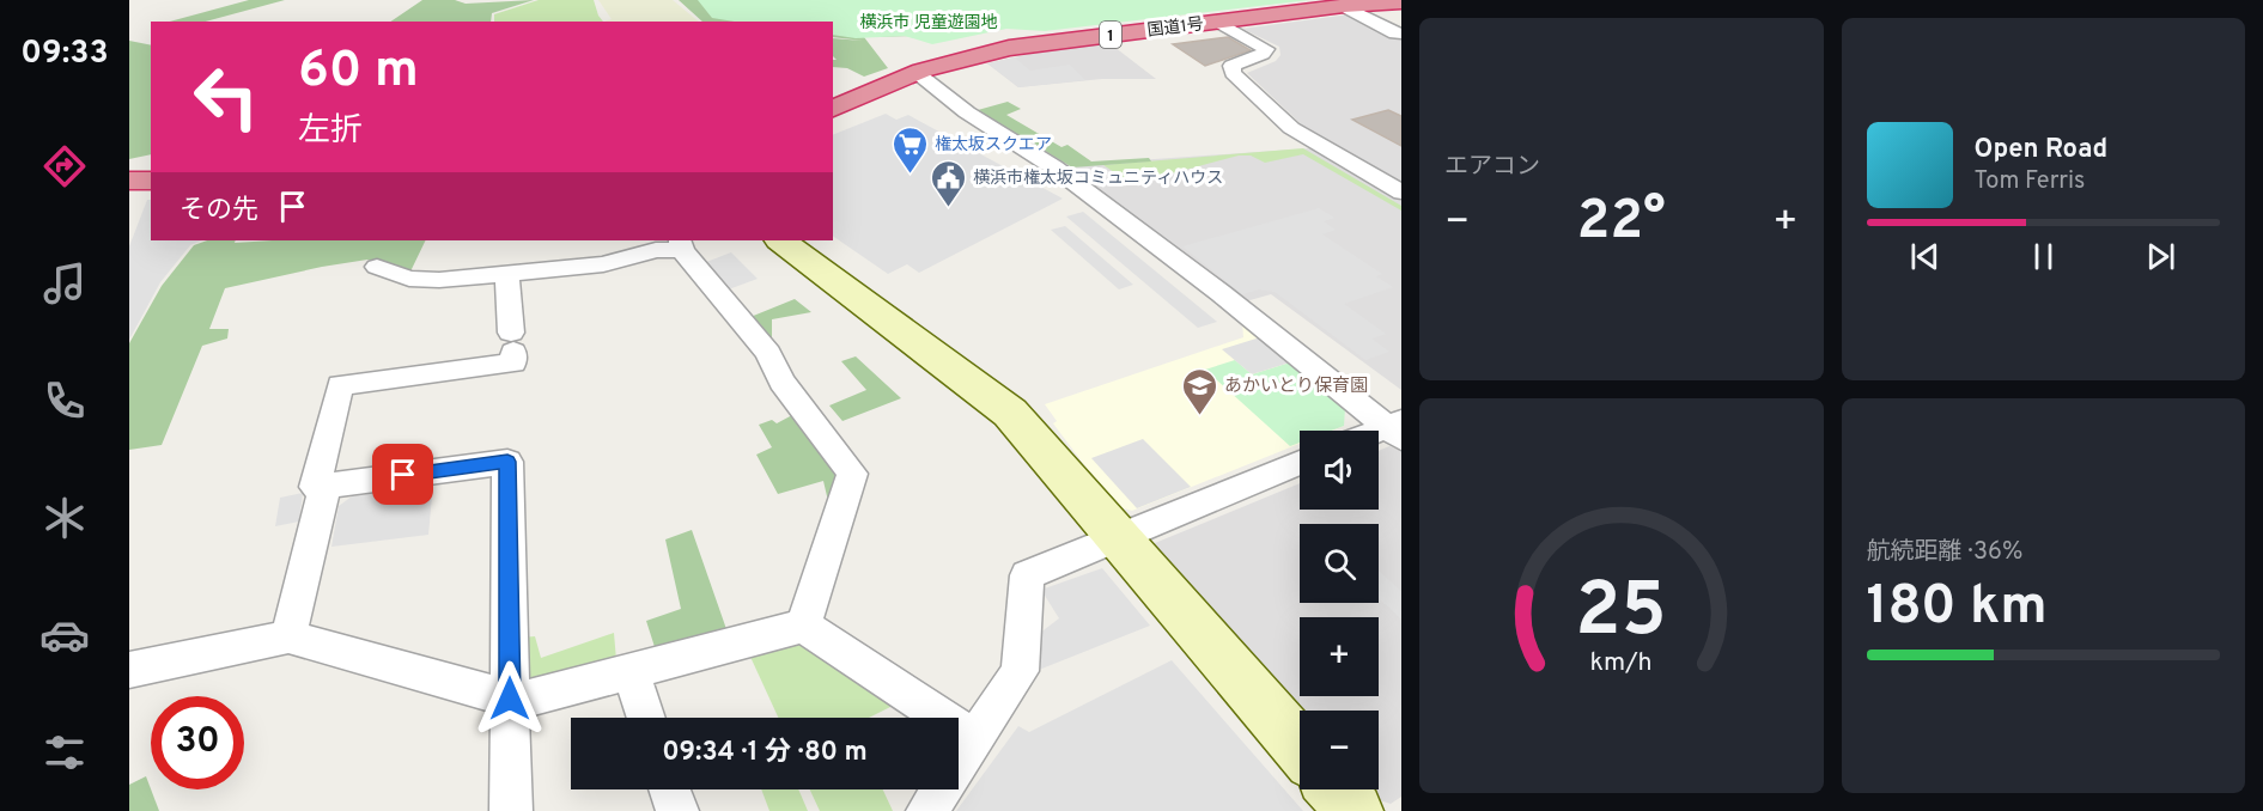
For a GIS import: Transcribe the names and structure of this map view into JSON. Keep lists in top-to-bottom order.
{
  "streets": {
    "highway": ["国道1号", "1"]
  },
  "parks": ["横浜市 児童遊園地"],
  "places": {
    "supermarket": ["権太坂スクエア"],
    "public building": ["横浜市権太坂コミュニティハウス"],
    "school or university": ["あかいとり保育園"]
  },
  "page": {
    "tabs": "09:33",
    "tile": [
      "エアコン",
      ["航続距離 · 36%", "180 km"]
    ],
    "turn": ["60 m", "左折"],
    "song": ["Open Road", "Tom Ferris"],
    "then": "その先",
    "heat": ["−", "22°", "+"],
    "map_buttons": ["+", "−"],
    "limit": "30",
    "trip": "09:34 · 1 分 · 80 m",
    "gauge": ["25", "km/h"]
  }
}
